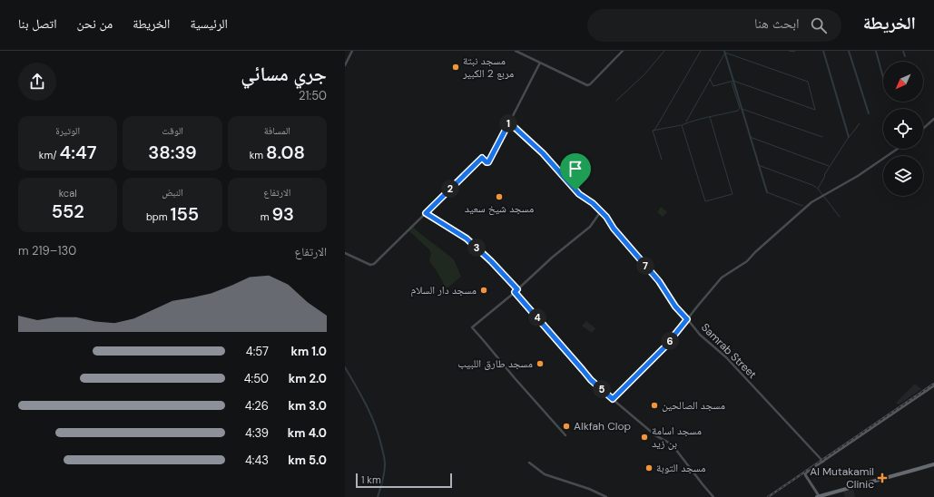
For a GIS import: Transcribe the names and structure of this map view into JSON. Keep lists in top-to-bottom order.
{
  "streets": {
    "street": ["Samrab Street"]
  },
  "places": {
    "other": [
      "مسجد نبتة مربع 2 الكبير",
      "مسجد شيخ سعيد",
      "مسجد دار السلام",
      "مسجد طارق اللبيب",
      "مسجد الصالحين",
      "Alkfah Clop",
      "مسجد اسامة بن زيد",
      "مسجد التوبة"
    ],
    "health": ["Al Mutakamil Clinic"]
  },
  "scale_bar": "1 km",
  "north": "bottom left",
  "page": {
    "header": "الخريطة",
    "search": "ابحث هنا",
    "nav": [
      "الرئيسية",
      "الخريطة",
      "من نحن",
      "اتصل بنا"
    ],
    "heading": ["جري مسائي", "21:50"],
    "stats": [
      ["المسافة", "8.08 km"],
      ["الوقت", "38:39"],
      ["الوتيرة", "4:47 /km"],
      ["الارتفاع", "93 m"],
      ["النبض", "155 bpm"],
      ["kcal", "552"]
    ],
    "pins": [
      "1",
      "2",
      "3",
      "7",
      "4",
      "6",
      "5"
    ],
    "chart": ["الارتفاع", "130–219 m"],
    "list": [
      {
        "name": "1.0 km",
        "note": "4:57"
      },
      {
        "name": "2.0 km",
        "note": "4:50"
      },
      {
        "name": "3.0 km",
        "note": "4:26"
      },
      {
        "name": "4.0 km",
        "note": "4:39"
      },
      {
        "name": "5.0 km",
        "note": "4:43"
      }
    ],
    "scale": "1 km"
  }
}
